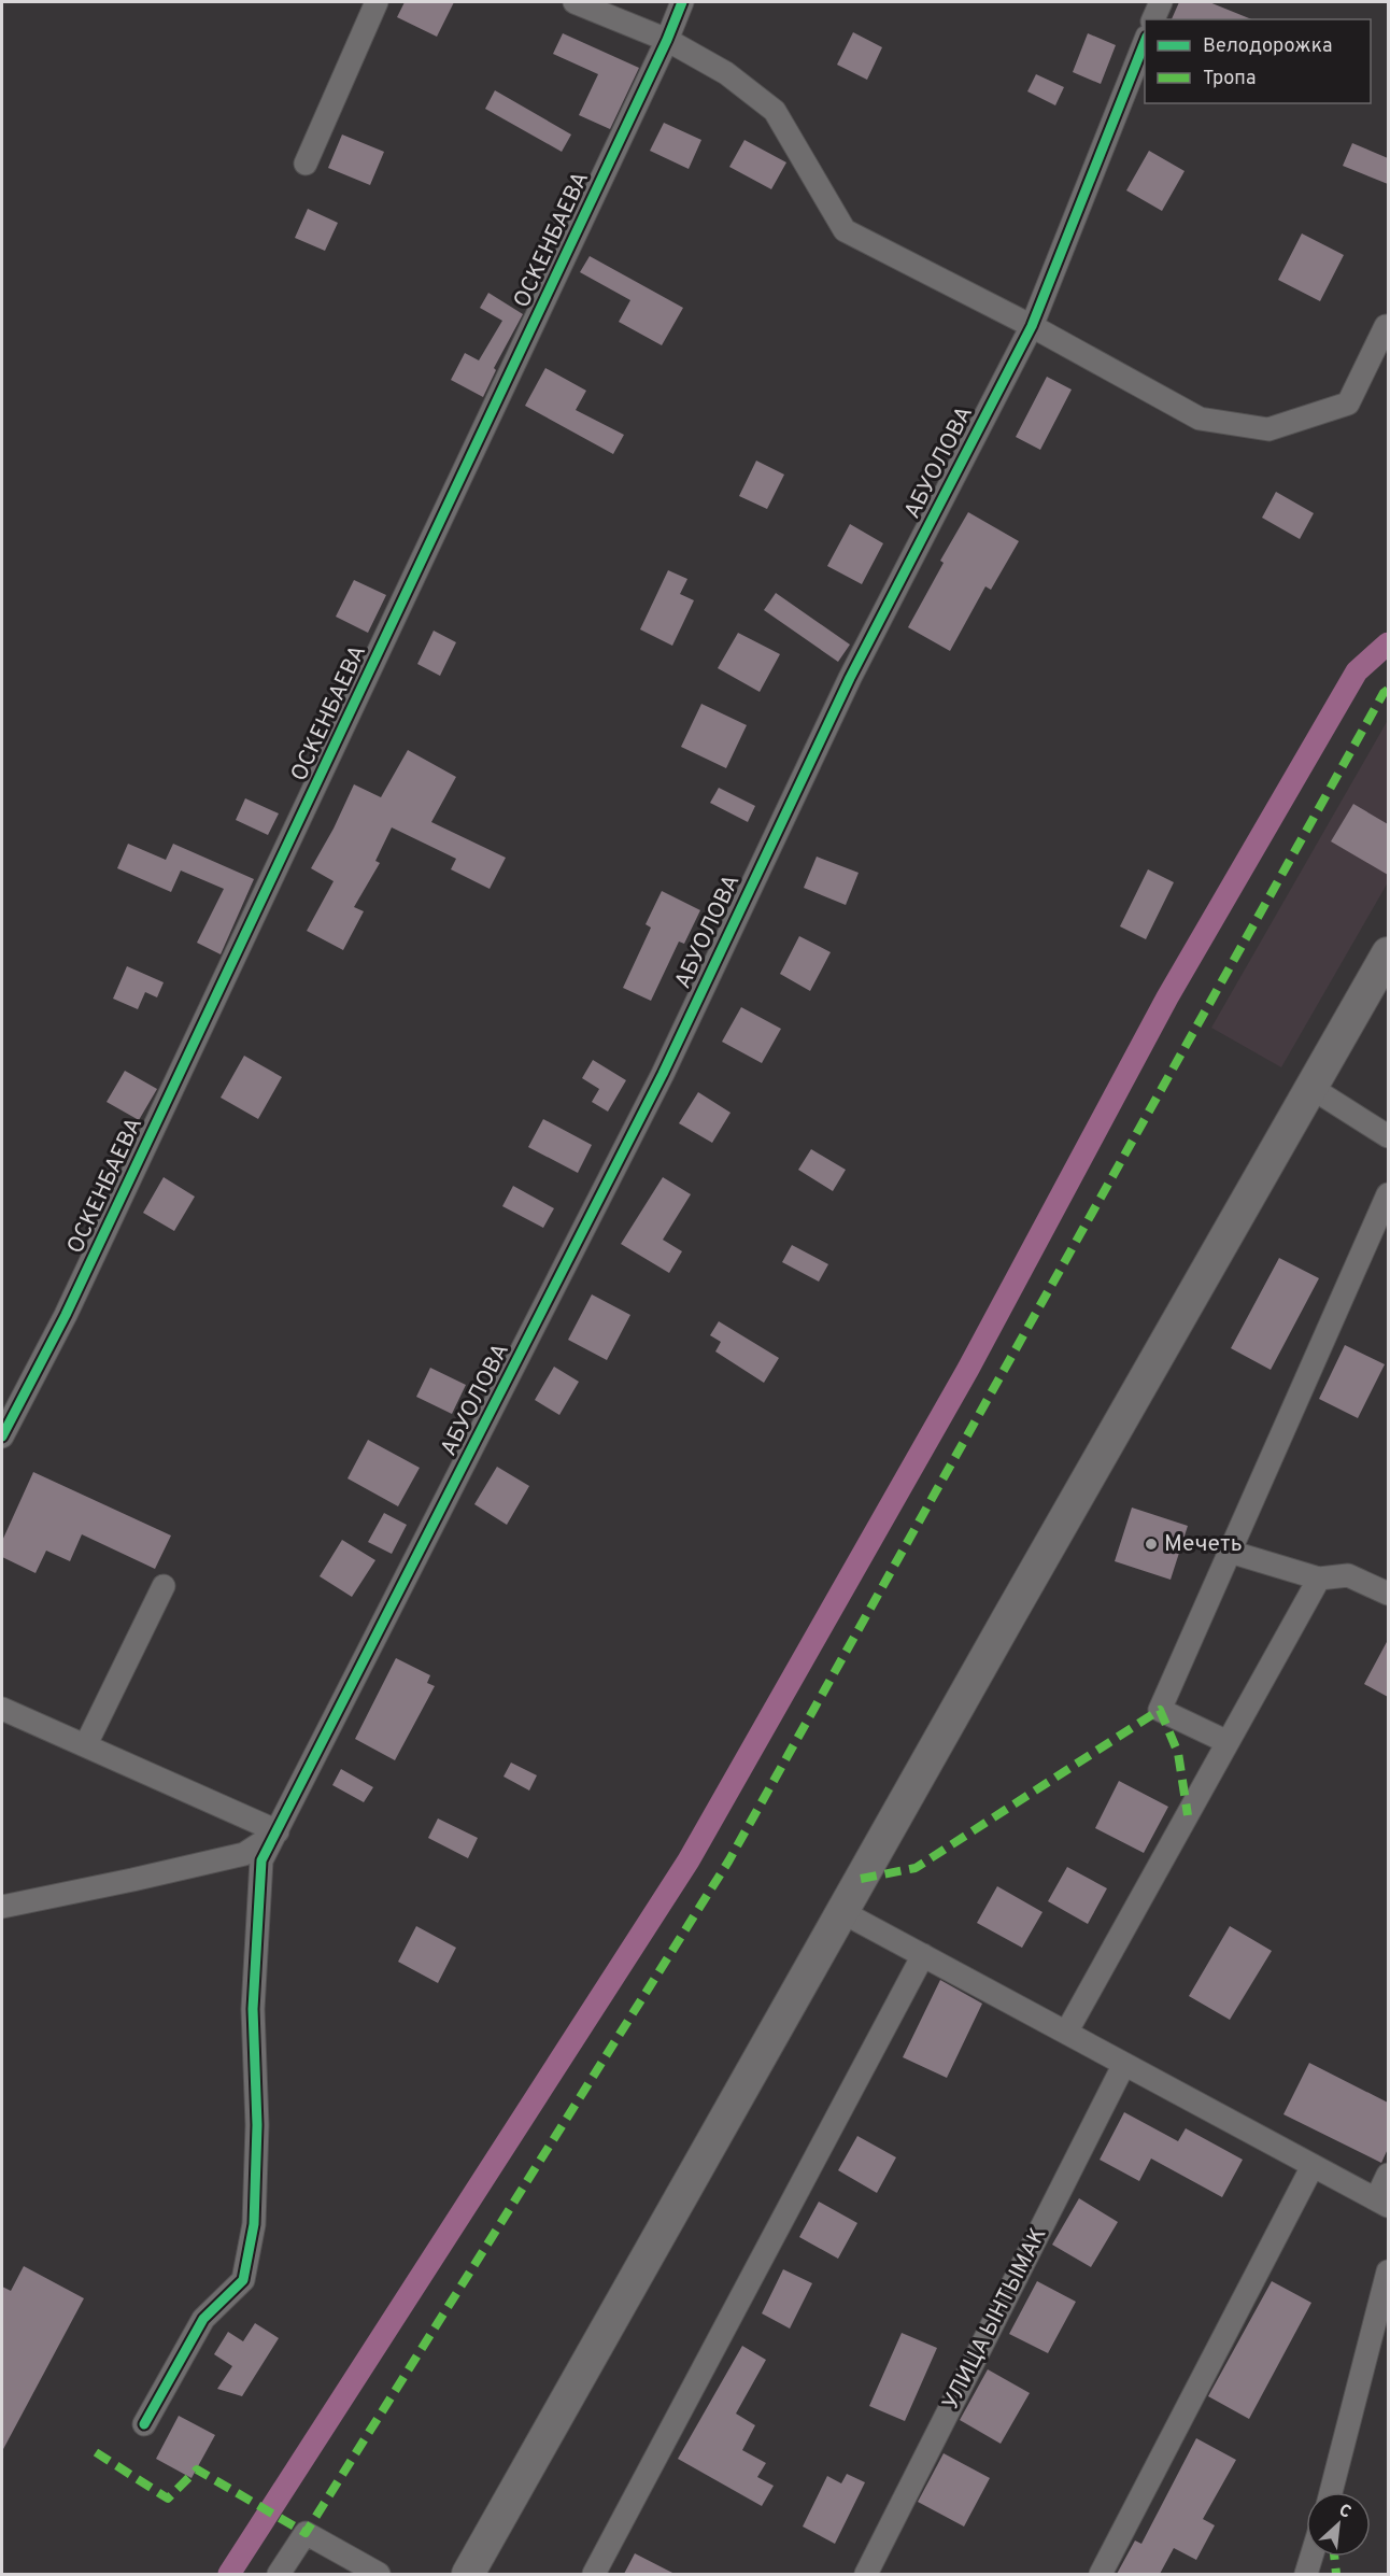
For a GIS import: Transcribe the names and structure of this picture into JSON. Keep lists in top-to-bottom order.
{
  "streets": {
    "street": ["ОСКЕНБАЕВА", "АБУОЛОВА", "УЛИЦА ЫНТЫМАК"]
  },
  "places": ["Мечеть"],
  "legend": ["Велодорожка", "Тропа"],
  "north": "top right"
}
